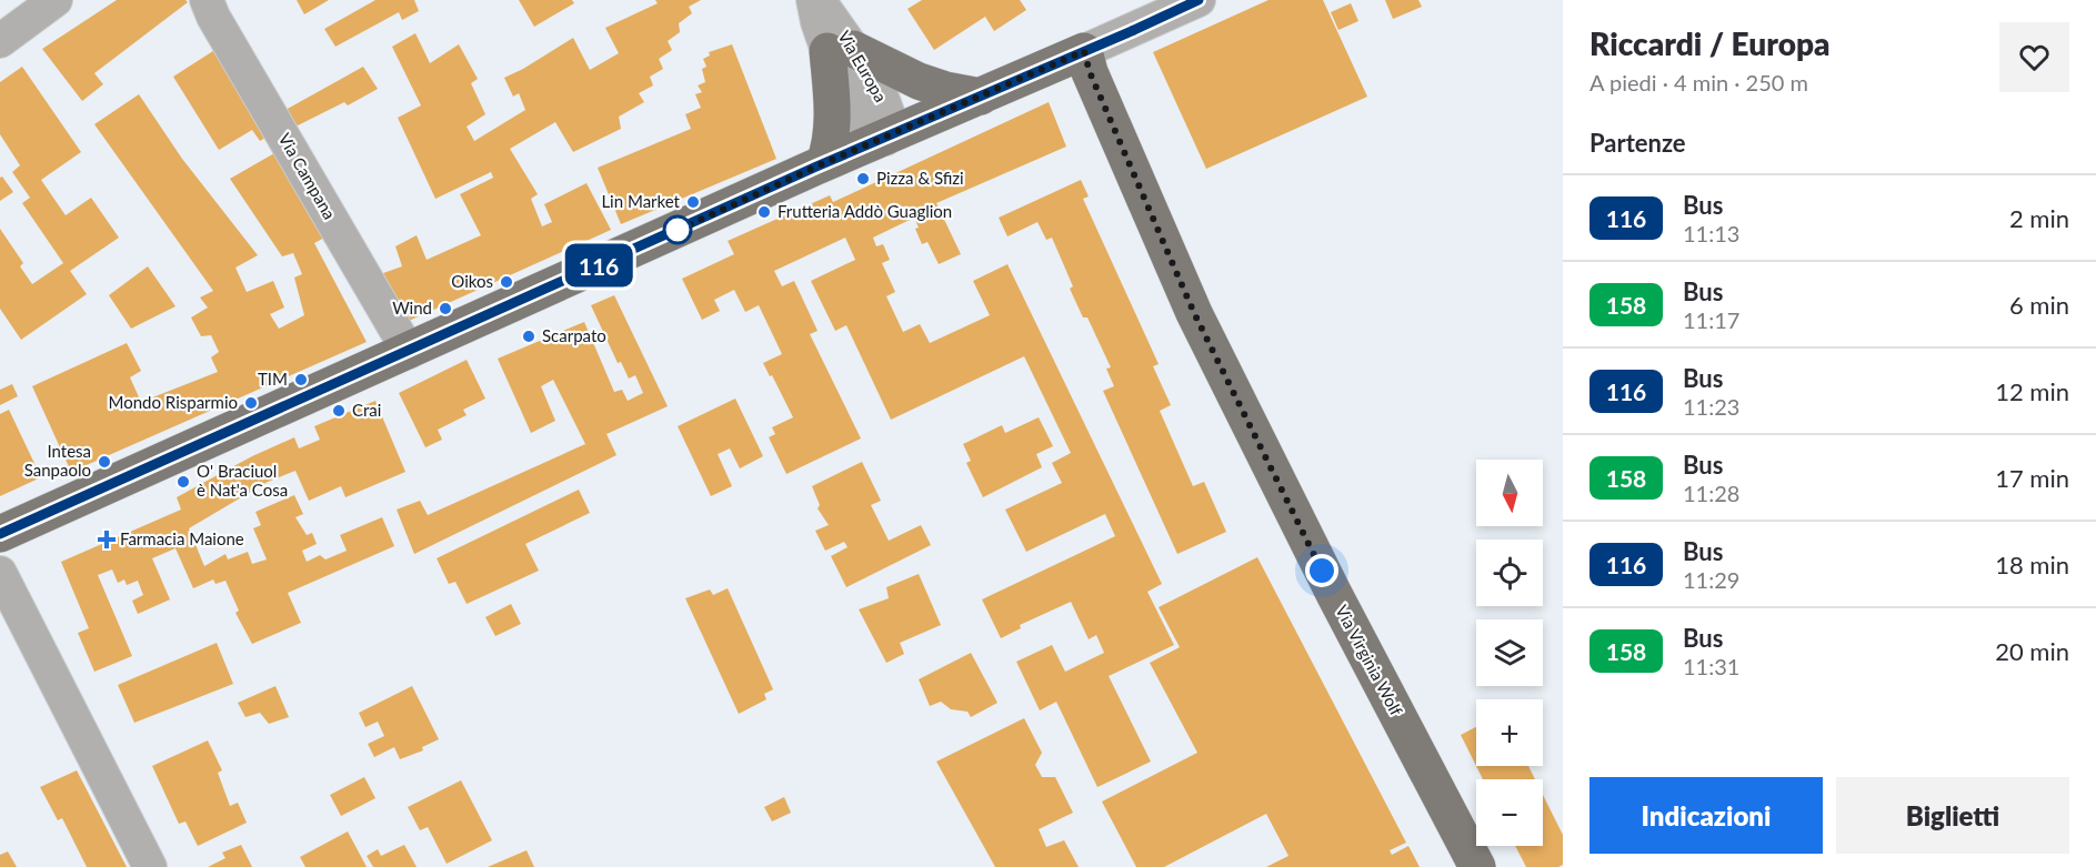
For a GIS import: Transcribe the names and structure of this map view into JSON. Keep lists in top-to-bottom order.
{
  "streets": {
    "main road": ["Via Virginia Wolf"],
    "street": ["Via Europa", "Via Campana"]
  },
  "places": {
    "other": [
      "Pizza & Sfizi",
      "Lin Market",
      "Frutteria Addò Guaglion",
      "Oikos",
      "Wind",
      "Scarpato",
      "TIM",
      "Mondo Risparmio",
      "Crai",
      "Intesa Sanpaolo",
      "O' Braciuol è Nat'a Cosa"
    ],
    "health": ["Farmacia Maione"]
  },
  "lines": ["bus line 116"],
  "north": "bottom",
  "page": {
    "on_map": "116",
    "heading": [
      ["Riccardi / Europa", "A piedi · 4 min · 250 m"],
      "Partenze"
    ],
    "list": [
      {
        "mark": "116",
        "name": "Bus",
        "note": "11:13",
        "value": "2 min"
      },
      {
        "mark": "158",
        "name": "Bus",
        "note": "11:17",
        "value": "6 min"
      },
      {
        "mark": "116",
        "name": "Bus",
        "note": "11:23",
        "value": "12 min"
      },
      {
        "mark": "158",
        "name": "Bus",
        "note": "11:28",
        "value": "17 min"
      },
      {
        "mark": "116",
        "name": "Bus",
        "note": "11:29",
        "value": "18 min"
      },
      {
        "mark": "158",
        "name": "Bus",
        "note": "11:31",
        "value": "20 min"
      }
    ],
    "map_buttons": ["+", "−"],
    "buttons": ["Indicazioni", "Biglietti"]
  }
}
